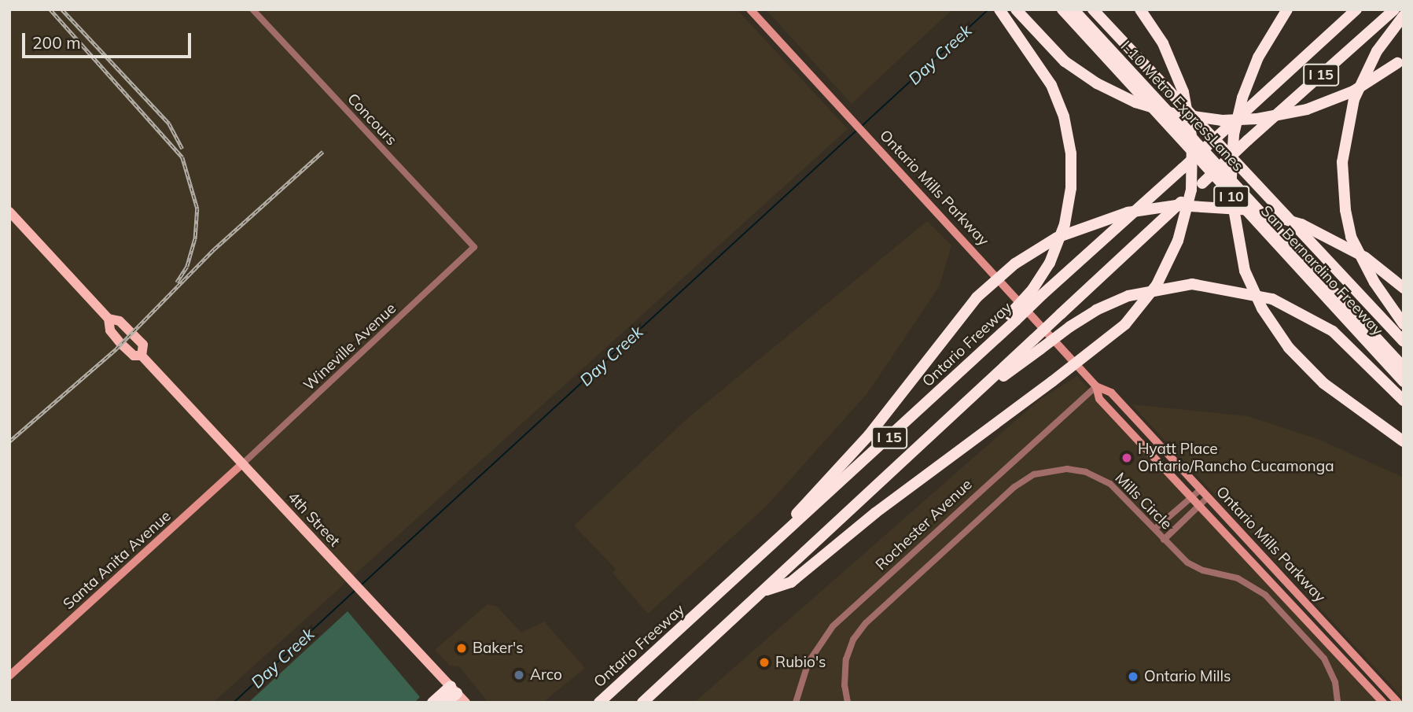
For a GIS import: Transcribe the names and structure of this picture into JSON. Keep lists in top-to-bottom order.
{
  "streets": {
    "highway": [
      "I 15",
      "I-10 Metro ExpressLanes",
      "I 10",
      "San Bernardino Freeway",
      "Ontario Freeway"
    ],
    "main road": ["Ontario Mills Parkway", "4th Street", "Santa Anita Avenue"],
    "street": [
      "Concours",
      "Wineville Avenue",
      "Mills Circle",
      "Rochester Avenue"
    ]
  },
  "crossings": [
    ["Concours", "Wineville Avenue"],
    ["Ontario Mills Parkway", "Rochester Avenue"],
    ["Wineville Avenue", "4th Street"],
    ["Wineville Avenue", "Santa Anita Avenue"],
    ["4th Street", "Santa Anita Avenue"]
  ],
  "water": ["Day Creek"],
  "places": [
    "Hyatt Place Ontario/Rancho Cucamonga",
    "Baker's",
    "Rubio's",
    "Arco",
    "Ontario Mills"
  ],
  "scale_bar": "200 m"
}
